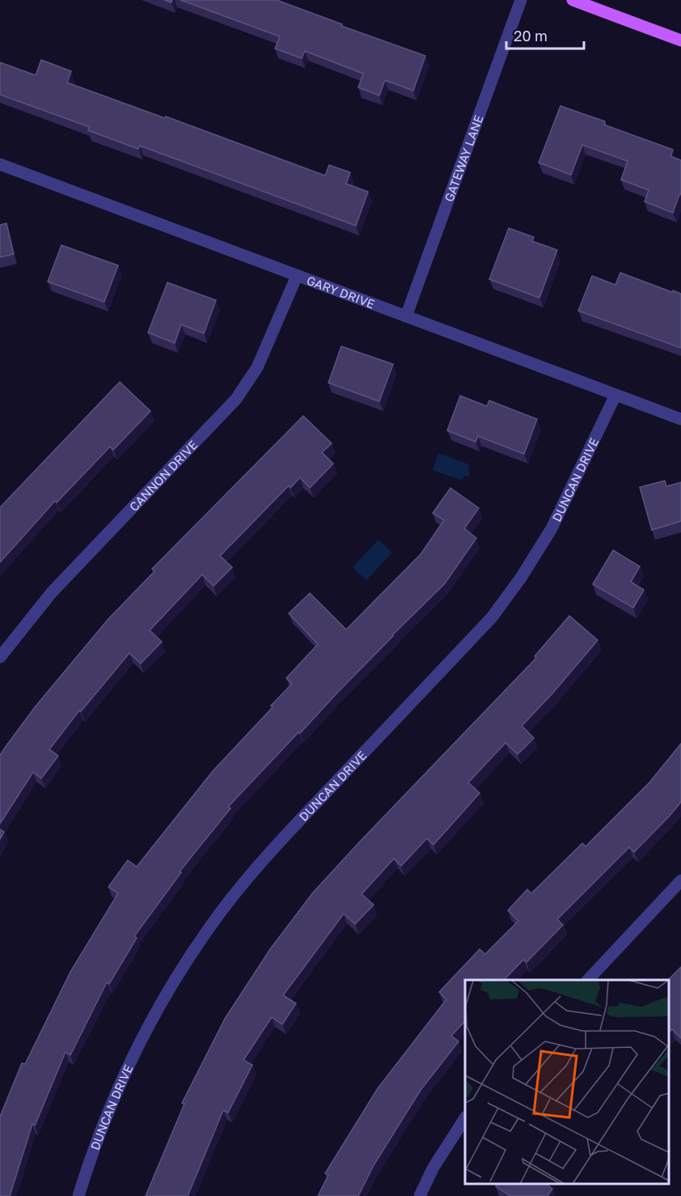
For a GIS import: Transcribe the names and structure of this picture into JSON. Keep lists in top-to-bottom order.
{
  "streets": {
    "street": [
      "GATEWAY LANE",
      "GARY DRIVE",
      "CANNON DRIVE",
      "DUNCAN DRIVE"
    ]
  },
  "crossings": [
    ["GATEWAY LANE", "GARY DRIVE"],
    ["GARY DRIVE", "CANNON DRIVE"],
    ["GARY DRIVE", "DUNCAN DRIVE"]
  ],
  "scale_bar": "20 m"
}
